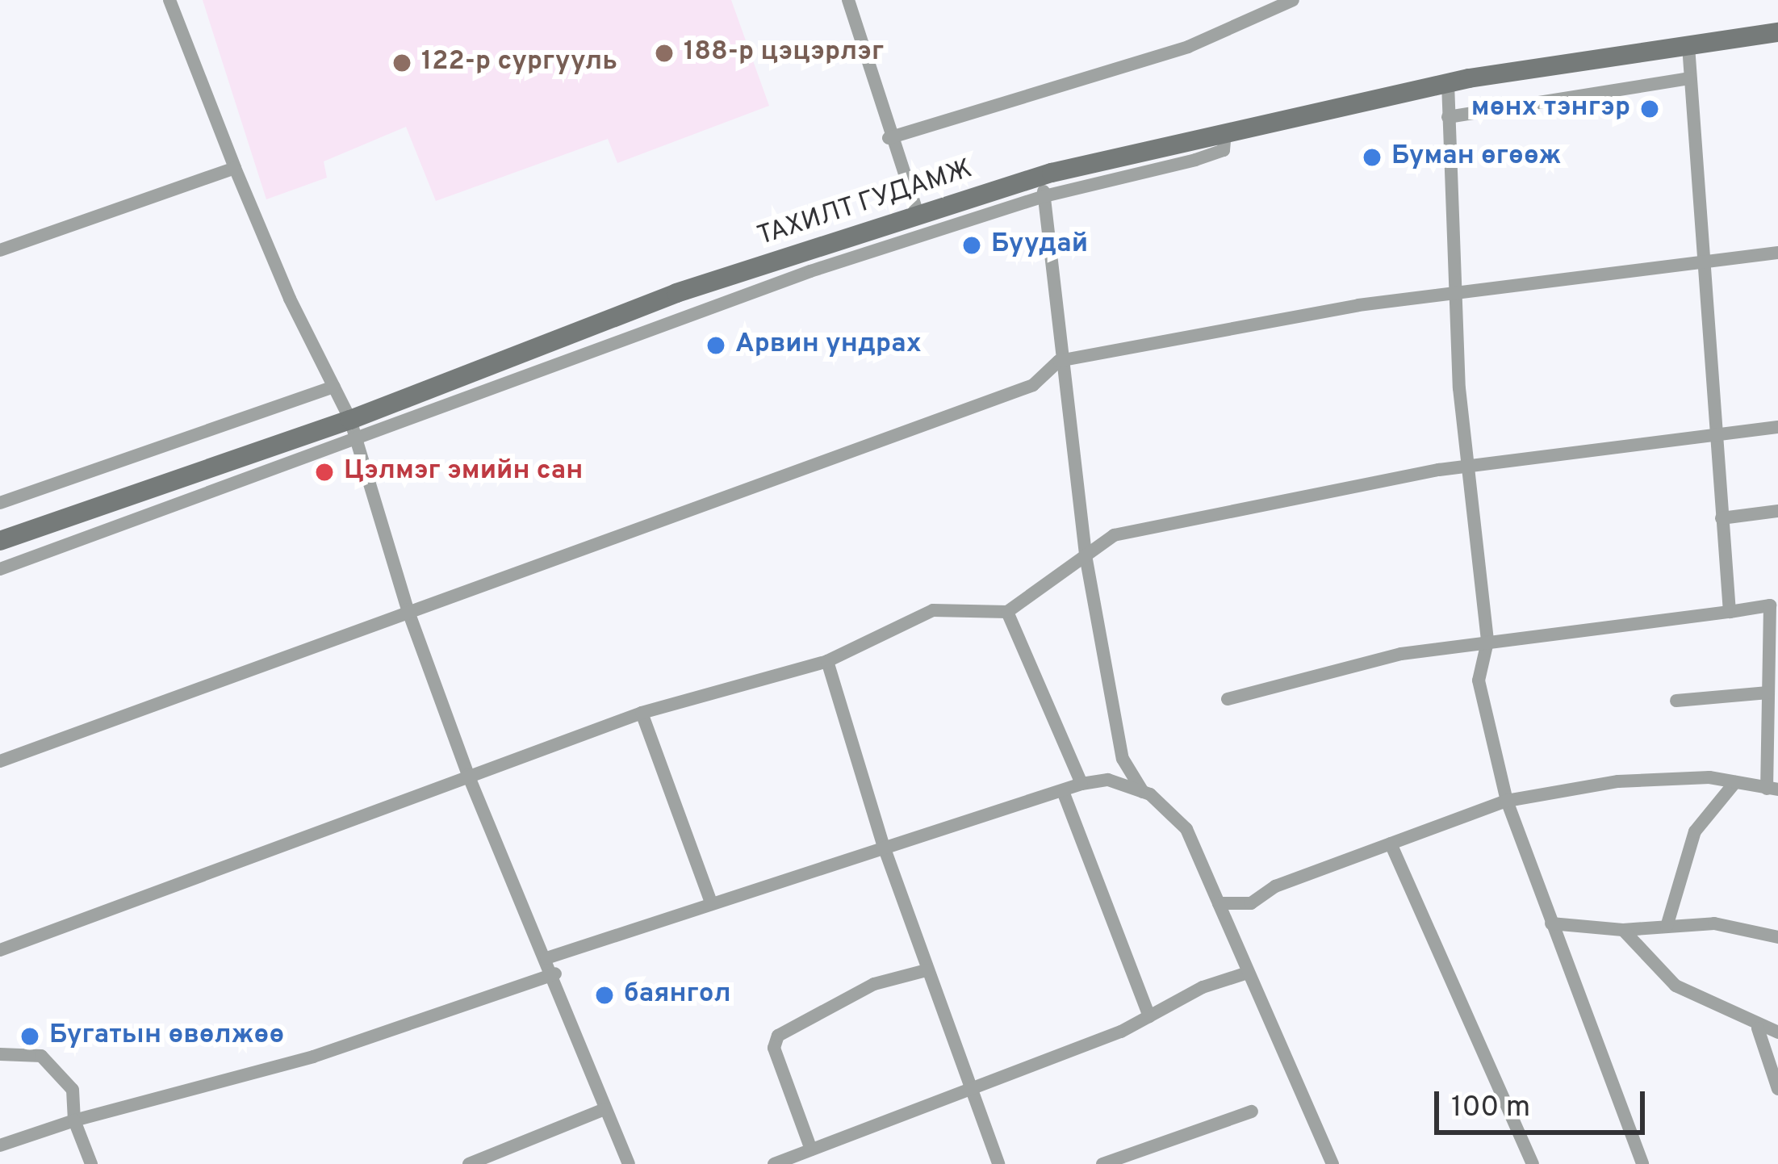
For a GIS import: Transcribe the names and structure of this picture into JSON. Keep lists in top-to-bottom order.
{
  "streets": {
    "main road": ["ТАХИЛТ ГУДАМЖ"]
  },
  "places": [
    "188-р цэцэрлэг",
    "122-р сургууль",
    "мөнх тэнгэр",
    "Буман өгөөж",
    "Буудай",
    "Арвин ундрах",
    "Цэлмэг эмийн сан",
    "баянгол",
    "Бугатын өвөлжөө"
  ],
  "scale_bar": "100 m"
}
